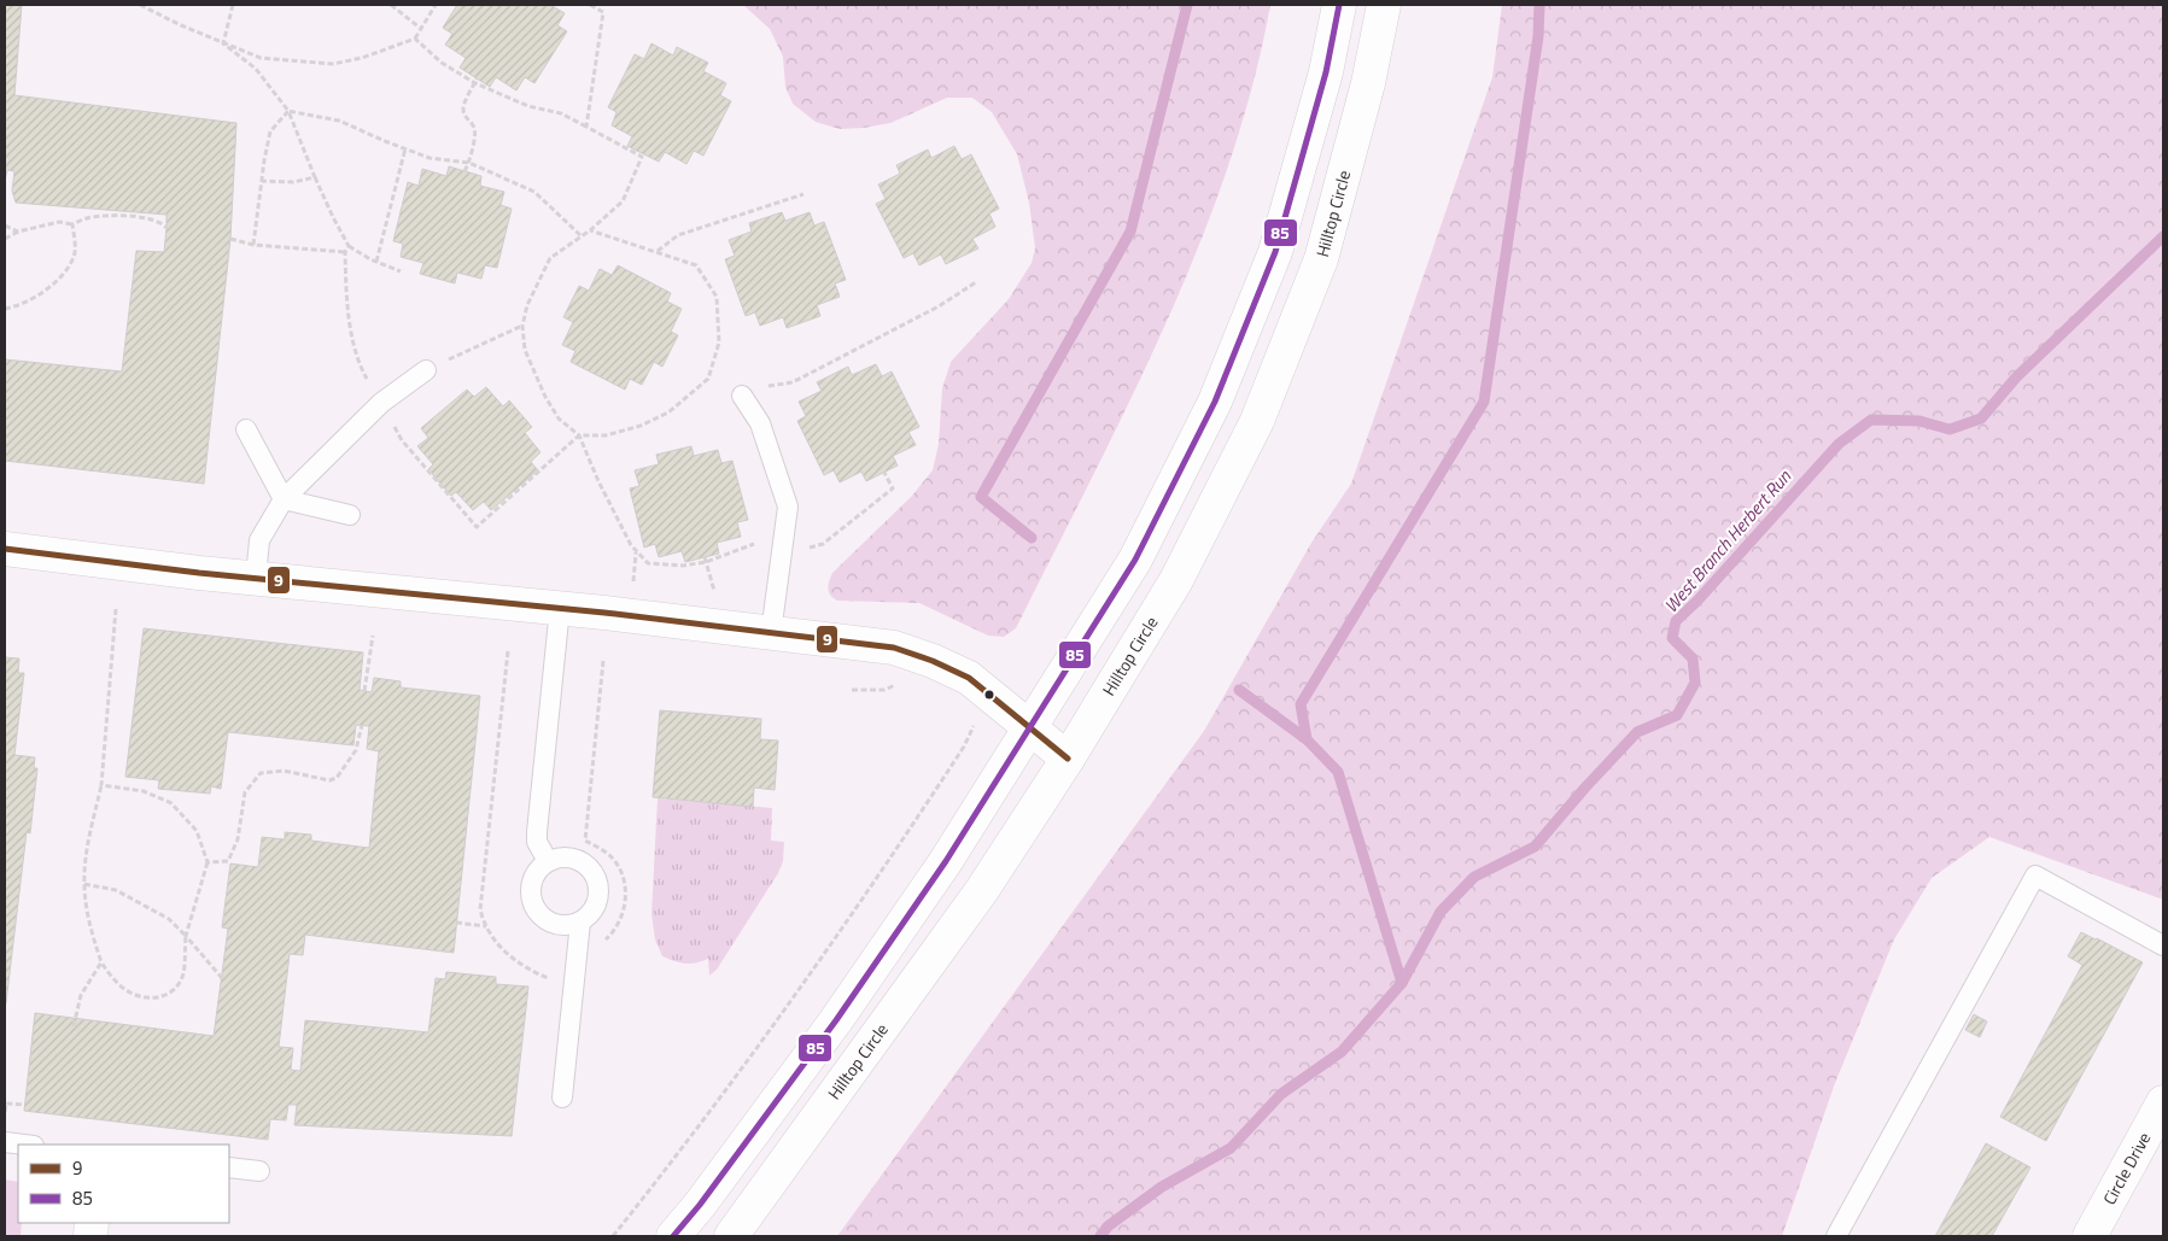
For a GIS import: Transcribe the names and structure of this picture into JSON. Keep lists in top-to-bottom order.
{
  "streets": {
    "street": ["Hilltop Circle", "Circle Drive"]
  },
  "water": ["West Branch Herbert Run"],
  "lines": ["transit line 85", "transit line 9"],
  "legend": ["9", "85"]
}
